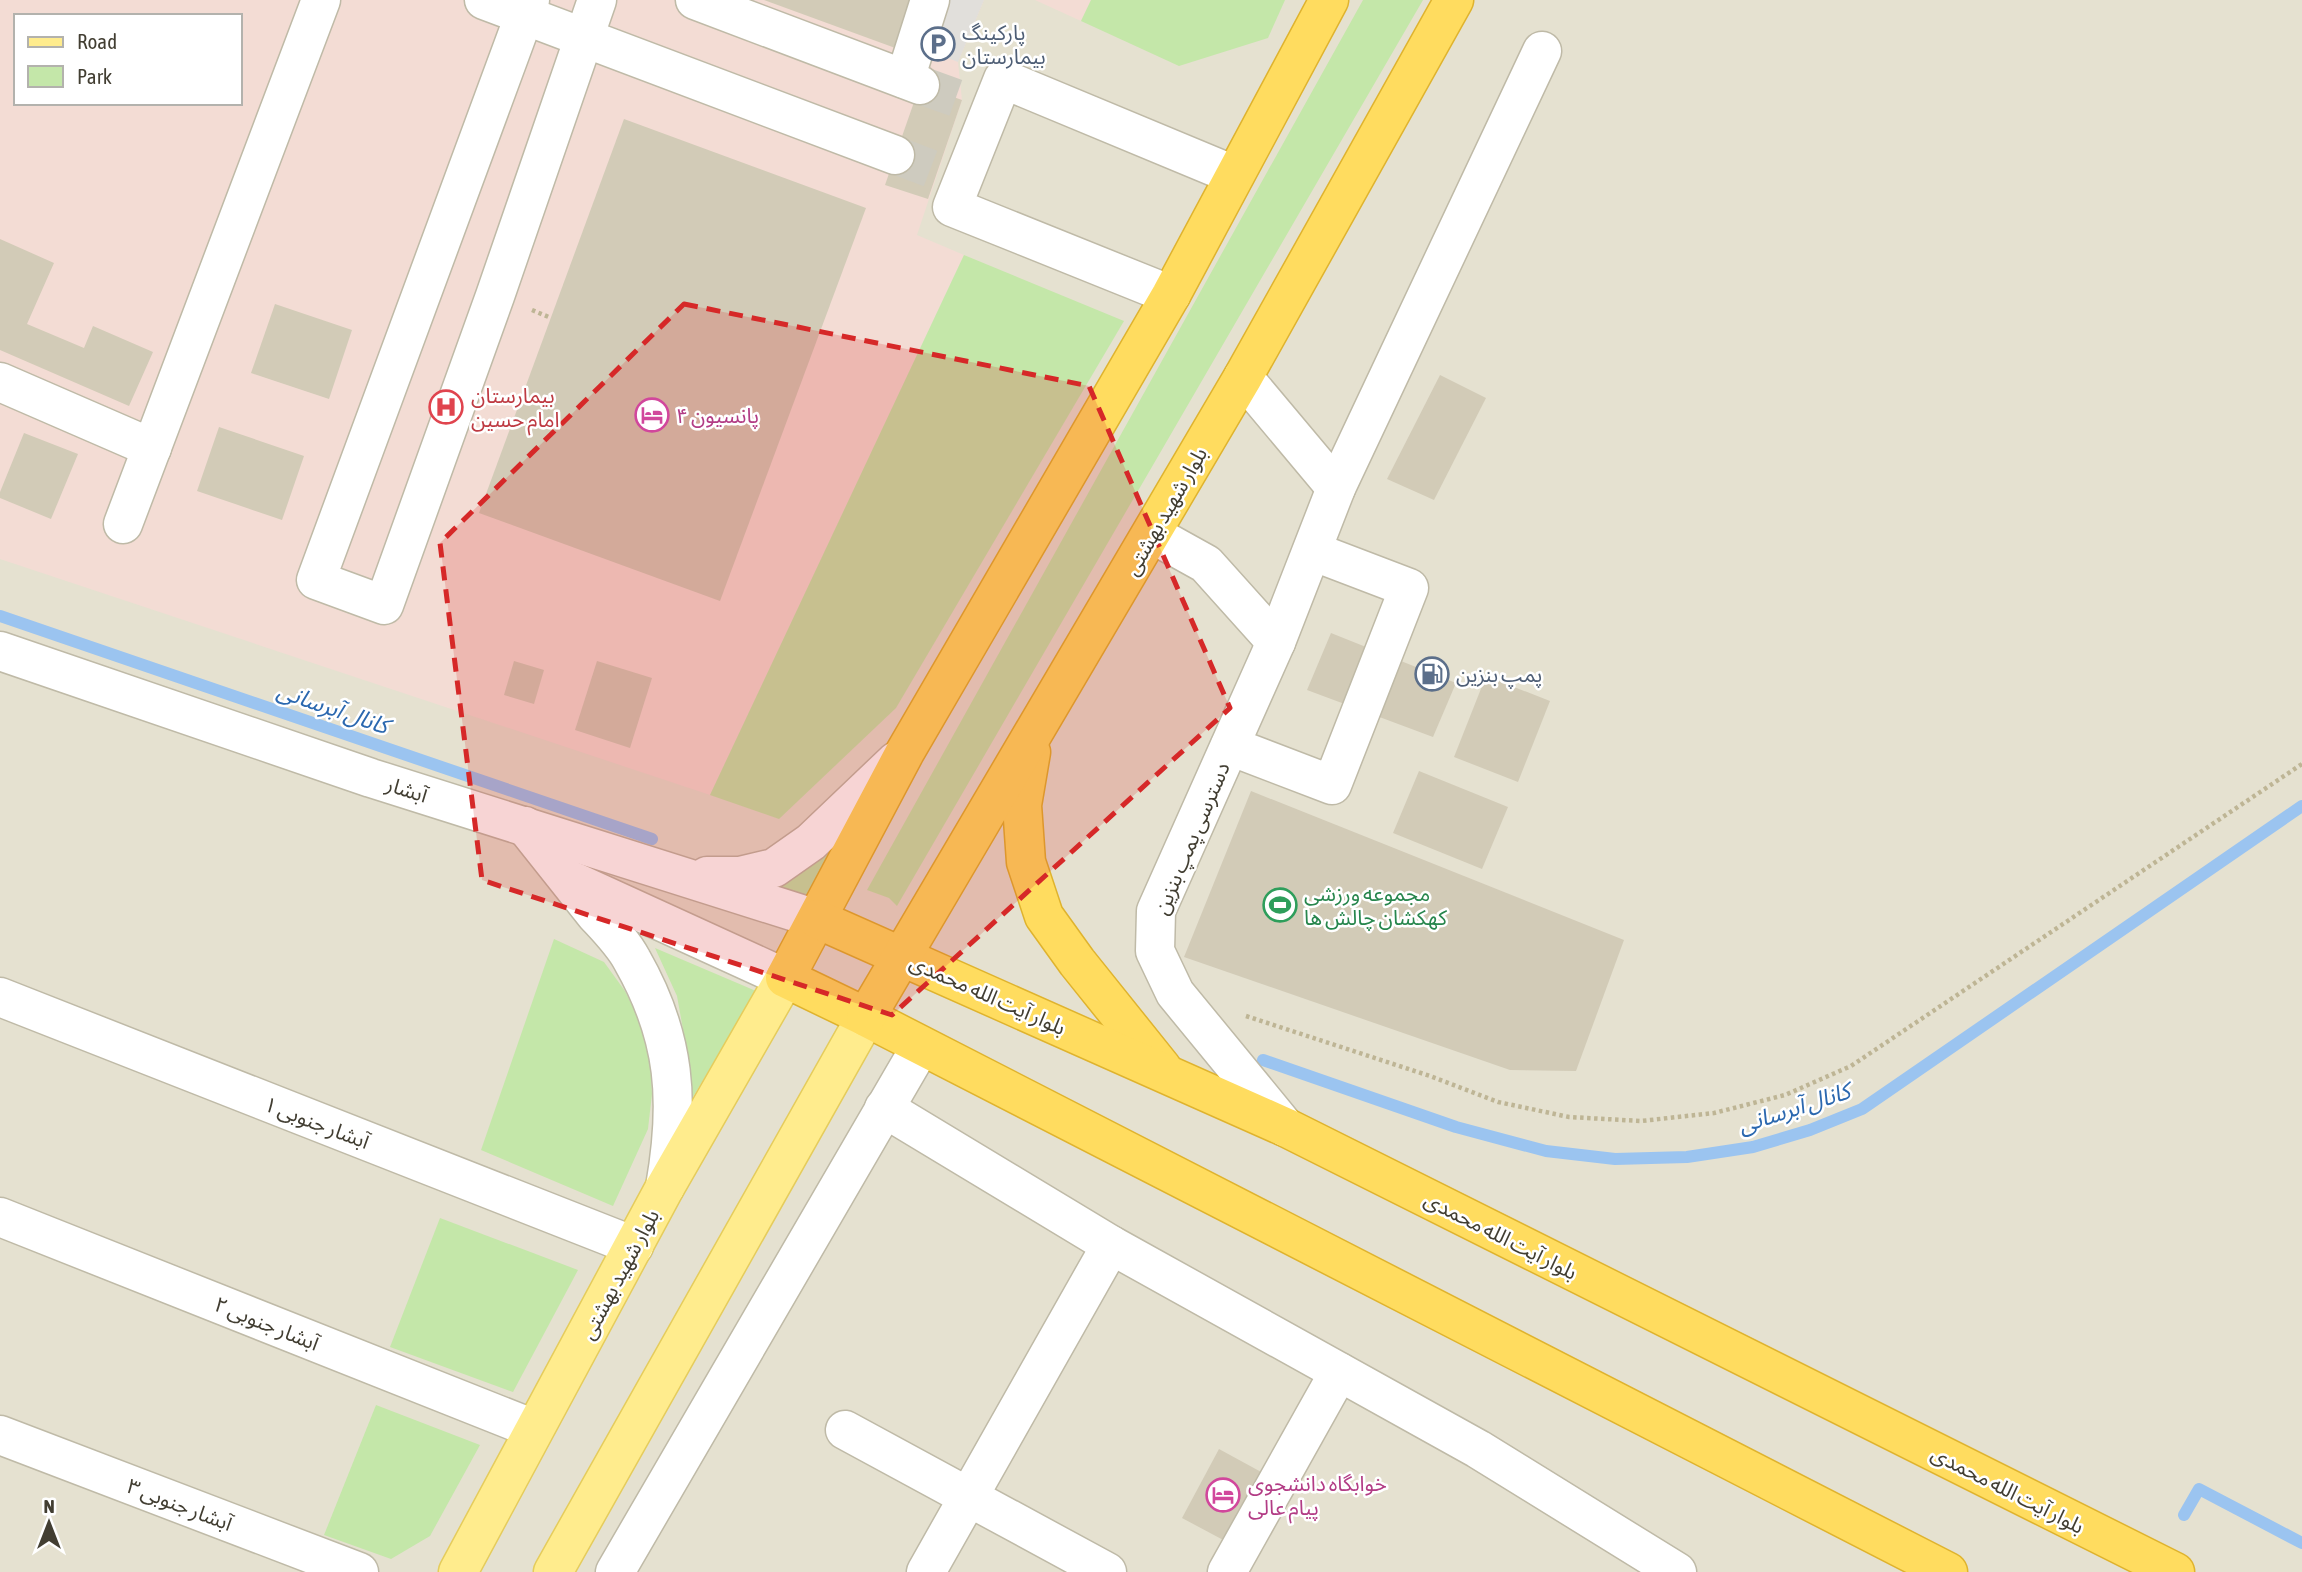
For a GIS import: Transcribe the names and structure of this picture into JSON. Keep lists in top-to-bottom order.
{
  "streets": {
    "highway": ["بلوار شهید بهشتی", "بلوار آیت الله محمدی"],
    "street": [
      "آبشار",
      "دسترسی پمپ بنزین",
      "آبشار جنوبی ۱",
      "آبشار جنوبی ۲",
      "آبشار جنوبی ۳"
    ]
  },
  "crossings": [
    ["بلوار شهید بهشتی", "آبشار"],
    ["بلوار شهید بهشتی", "بلوار آیت الله محمدی"],
    ["بلوار شهید بهشتی", "آبشار جنوبی ۱"],
    ["بلوار شهید بهشتی", "آبشار جنوبی ۲"],
    ["آبشار", "بلوار آیت الله محمدی"],
    ["دسترسی پمپ بنزین", "بلوار آیت الله محمدی"]
  ],
  "water": ["کانال آبرسانی"],
  "places": {
    "parking": ["پارکینگ بیمارستان"],
    "hospital": ["بیمارستان امام حسین"],
    "hotel": ["پانسیون ۴", "خوابگاه دانشجوی پیام عالی"],
    "fuel station": ["پمپ بنزین"],
    "sports": ["مجموعه ورزشی کهکشان چالش ها"]
  },
  "legend": ["Road", "Park"],
  "north": "top"
}
